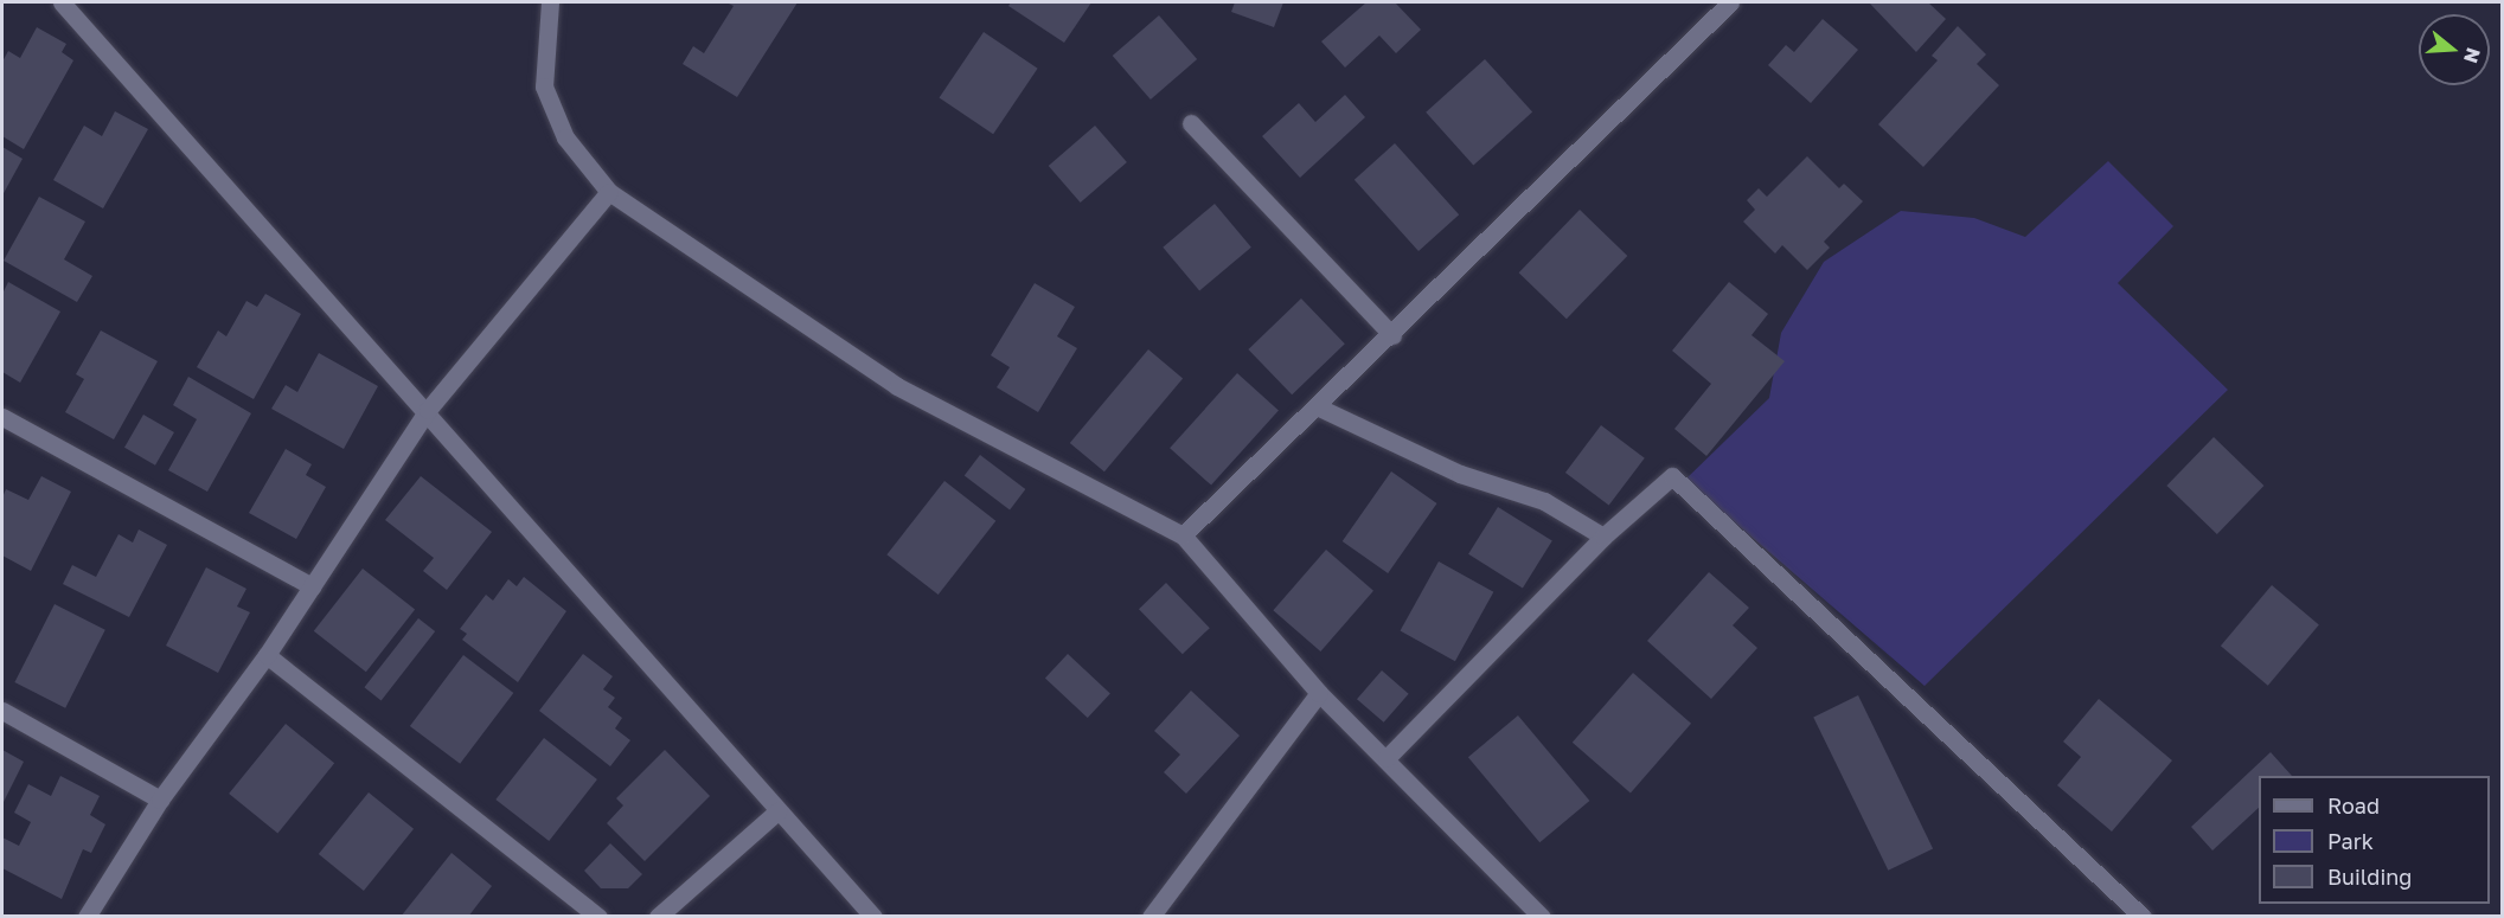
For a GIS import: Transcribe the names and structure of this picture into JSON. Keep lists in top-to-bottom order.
{
  "legend": ["Road", "Park", "Building"],
  "north": "right"
}
